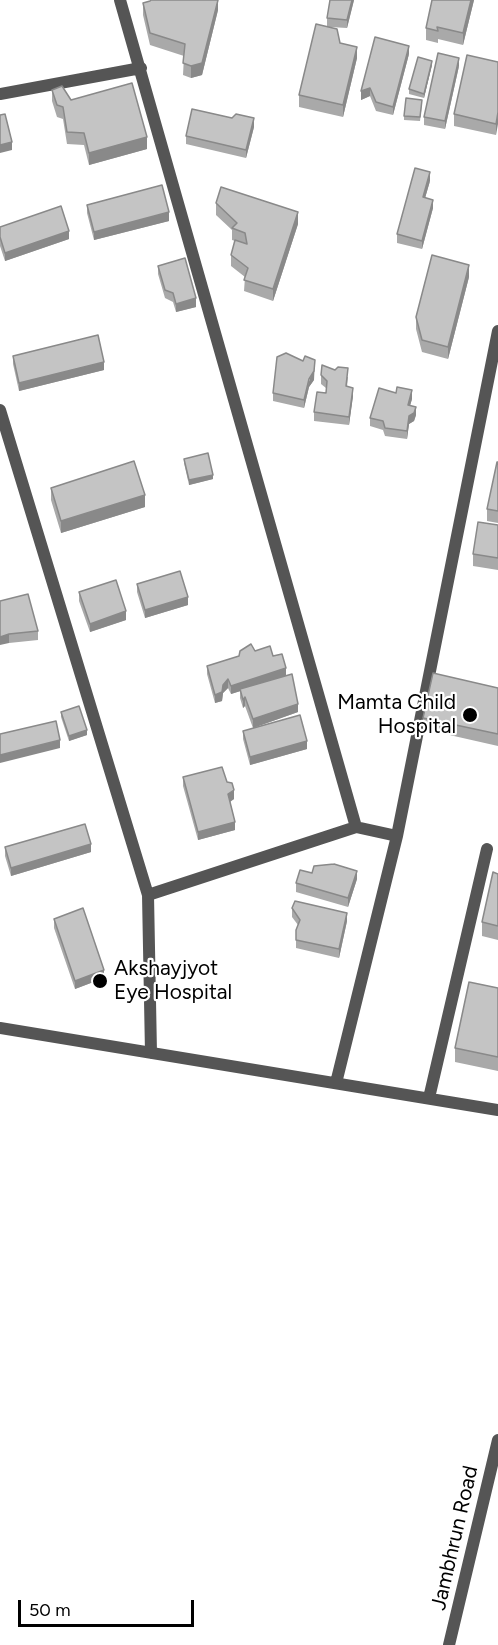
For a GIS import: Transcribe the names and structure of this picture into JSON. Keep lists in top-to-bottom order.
{
  "streets": {
    "street": ["Jambhrun Road"]
  },
  "places": ["Mamta Child Hospital", "Akshayjyot Eye Hospital"],
  "scale_bar": "50 m"
}
